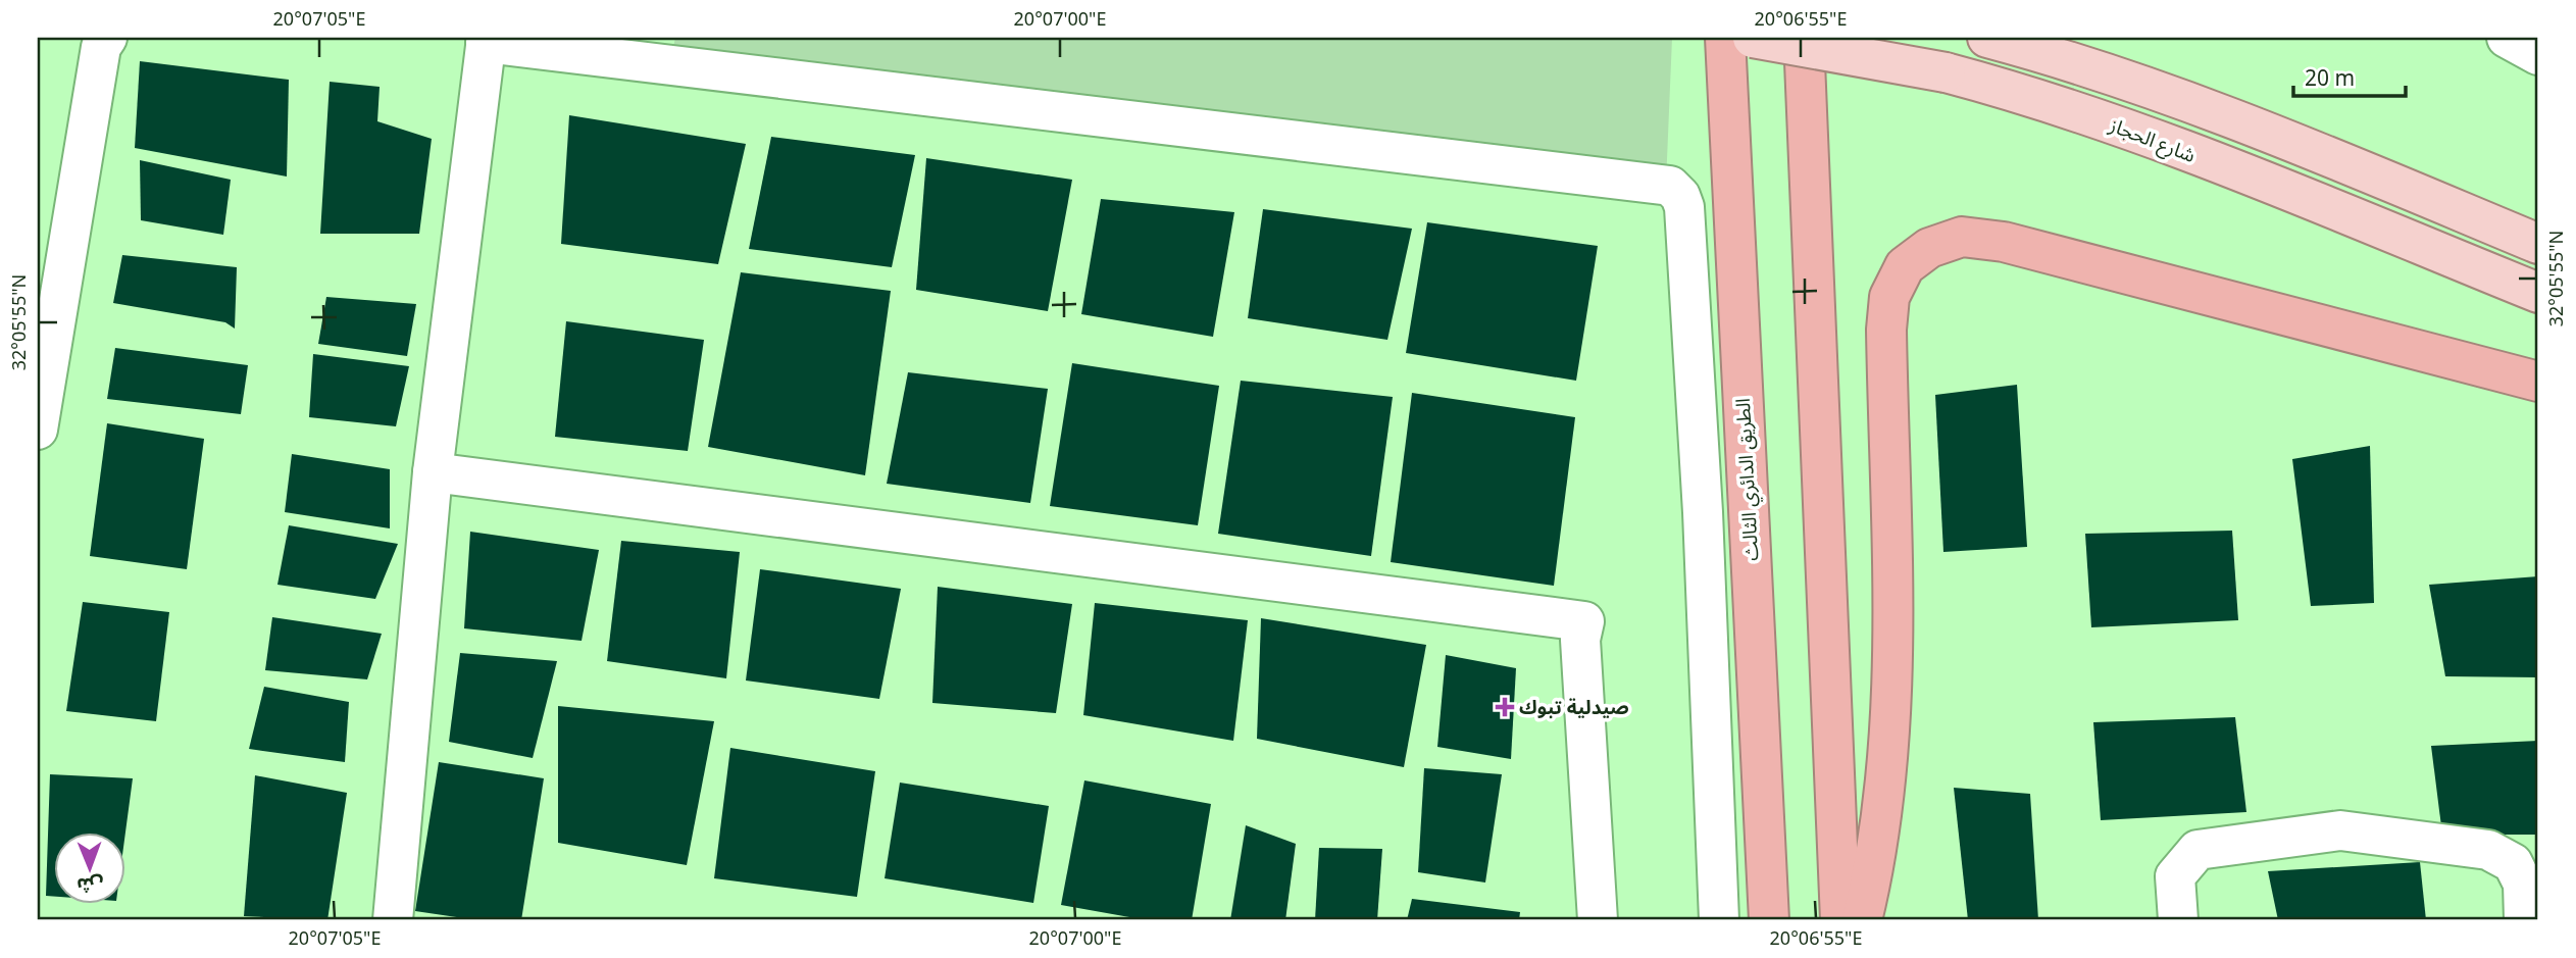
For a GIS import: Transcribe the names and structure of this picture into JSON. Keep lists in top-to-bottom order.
{
  "streets": {
    "highway": ["الطريق الدائري الثالث"],
    "main road": ["شارع الحجاز"]
  },
  "places": {
    "health": ["صيدلية تبوك"]
  },
  "scale_bar": "20 m",
  "north": "bottom",
  "coordinates": [
    "20°07'05\"E",
    "20°07'00\"E",
    "20°06'55\"E",
    "32°05'55\"N"
  ]
}
